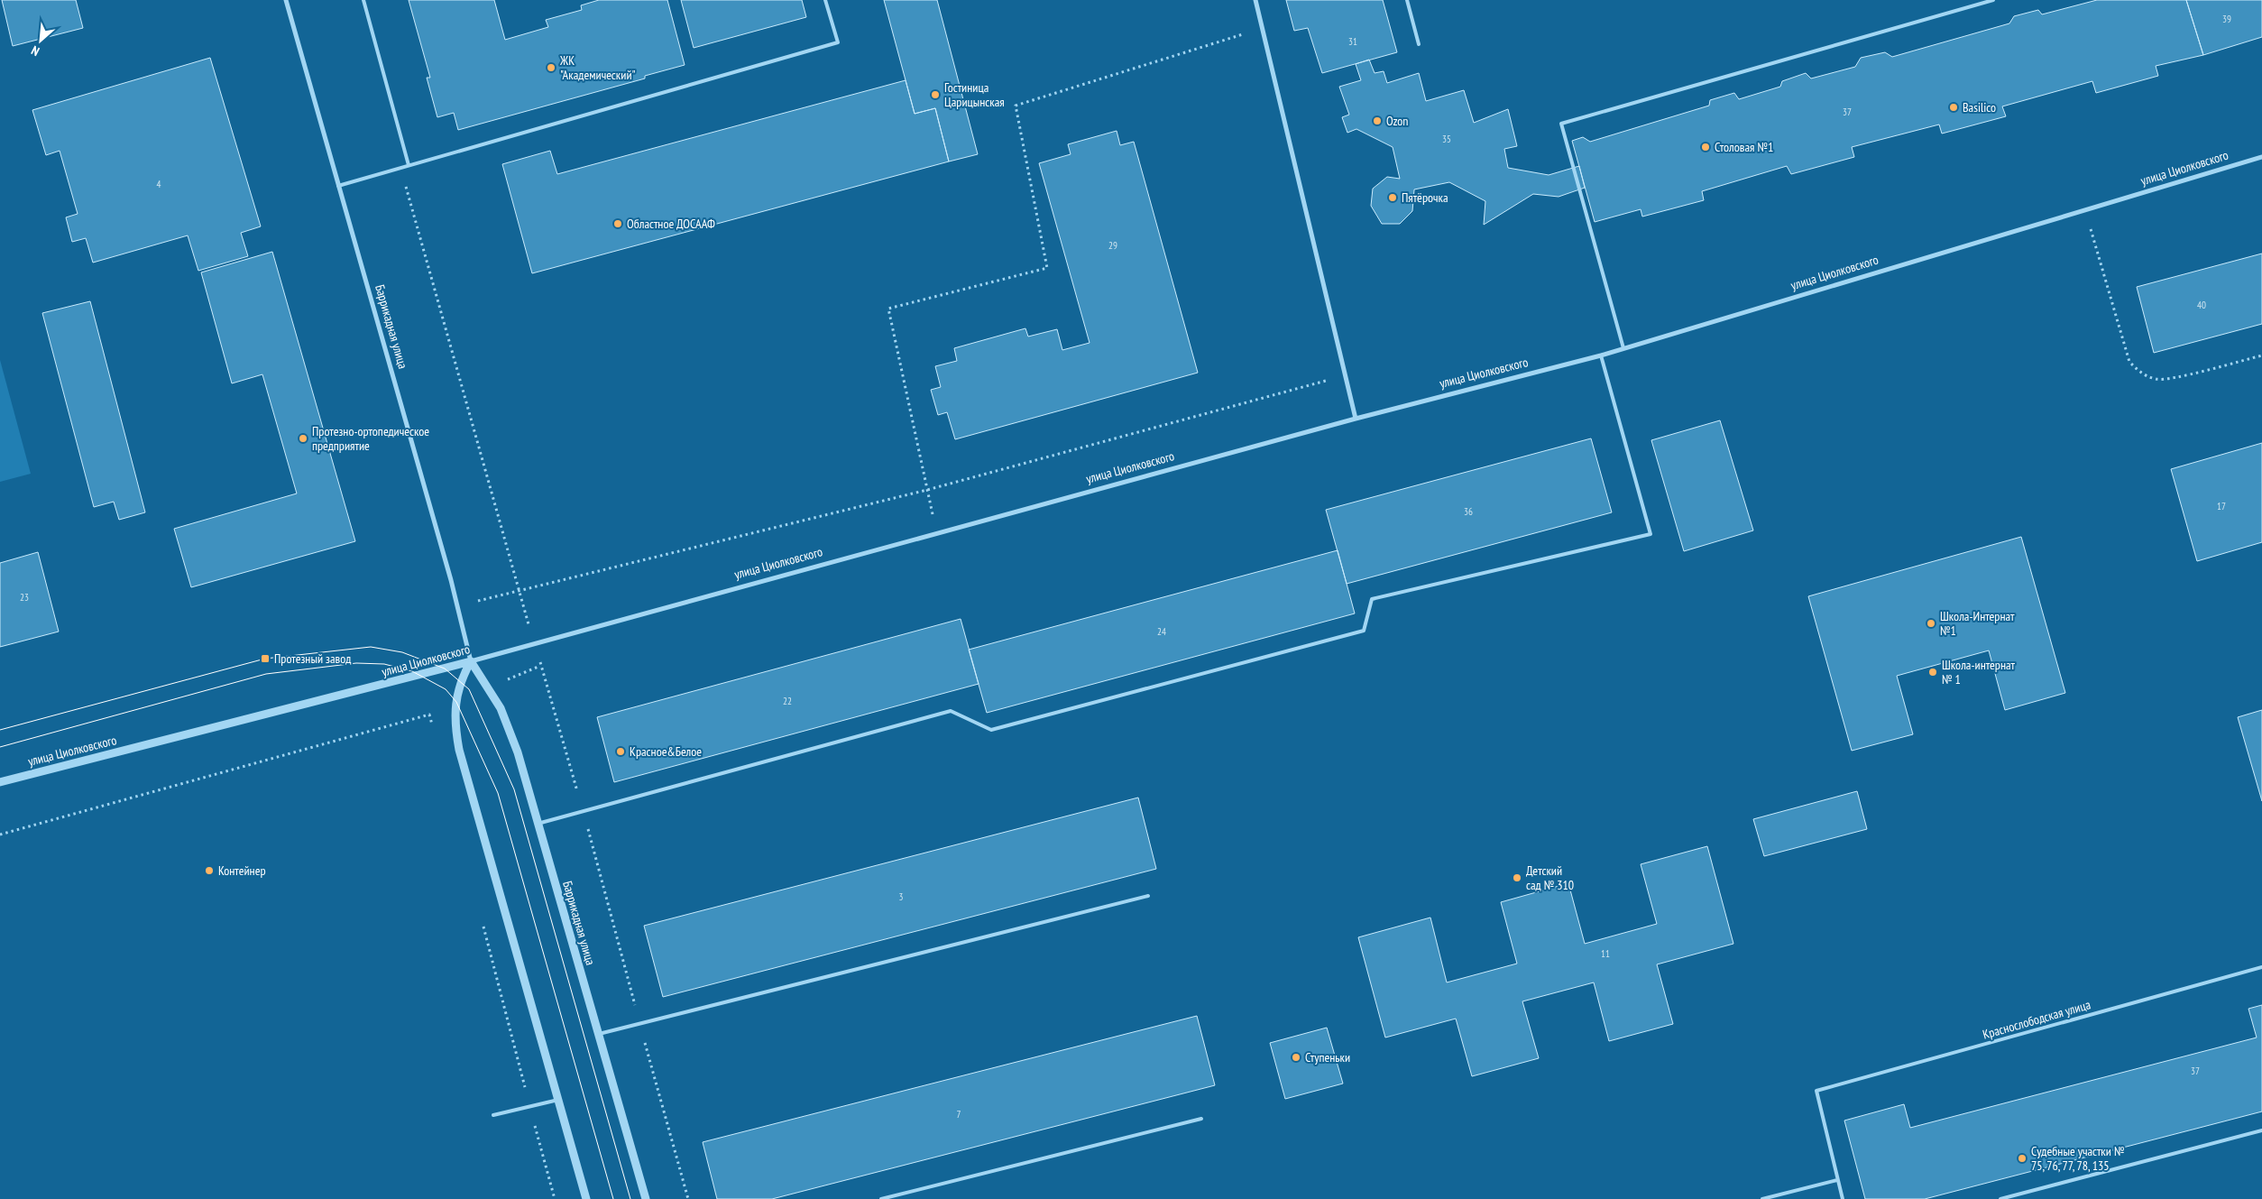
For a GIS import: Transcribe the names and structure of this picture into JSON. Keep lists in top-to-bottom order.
{
  "streets": {
    "street": ["улица Циолковского", "Баррикадная улица"],
    "lane": ["Краснослободская улица"]
  },
  "crossings": [
    ["улица Циолковского", "Баррикадная улица"]
  ],
  "places": {
    "other": [
      "ЖК \"Академический\"",
      "Гостиница Царицынская",
      "Basilico",
      "Ozon",
      "Столовая №1",
      "Пятёрочка",
      "Областное ДОСААФ",
      "Протезно-ортопедическое предприятие",
      "Школа-Интернат №1",
      "Школа-интернат № 1",
      "Красное&Белое",
      "Контейнер",
      "Детский сад № 310",
      "Ступеньки",
      "Судебные участки № 75, 76, 77, 78, 135"
    ],
    "transit": ["Протезный завод"]
  },
  "house_numbers": [
    "39",
    "31",
    "37",
    "35",
    "4",
    "29",
    "40",
    "17",
    "36",
    "23",
    "24",
    "22",
    "3",
    "11",
    "37",
    "7"
  ],
  "north": "bottom left"
}
